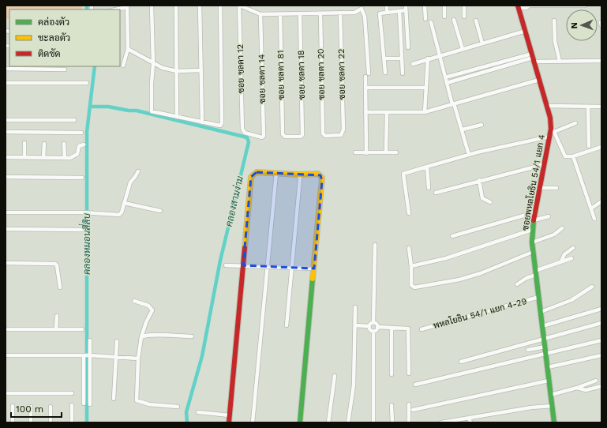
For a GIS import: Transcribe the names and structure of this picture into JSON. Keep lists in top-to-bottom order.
{
  "streets": {
    "street": [
      "ซอย ชลดา 12",
      "ซอย ชลดา 20",
      "ซอย ชลดา 22",
      "ซอย ชลดา 81",
      "ซอย ชลดา 18",
      "ซอย ชลดา 14",
      "ซอยพหลโยธิน 54/1 แยก 4",
      "พหลโยธิน 54/1 แยก 4-29"
    ]
  },
  "crossings": [
    ["ซอย ชลดา 12", "ซอย ชลดา 14"],
    ["ซอย ชลดา 20", "ซอย ชลดา 22"],
    ["ซอย ชลดา 81", "ซอย ชลดา 18"],
    ["ซอยพหลโยธิน 54/1 แยก 4", "พหลโยธิน 54/1 แยก 4-29"]
  ],
  "water": ["คลองสามง่าม", "คลองหมอนสี่สิบ"],
  "legend": ["คล่องตัว", "ชะลอตัว", "ติดขัด"],
  "scale_bar": "100 m",
  "north": "left"
}
